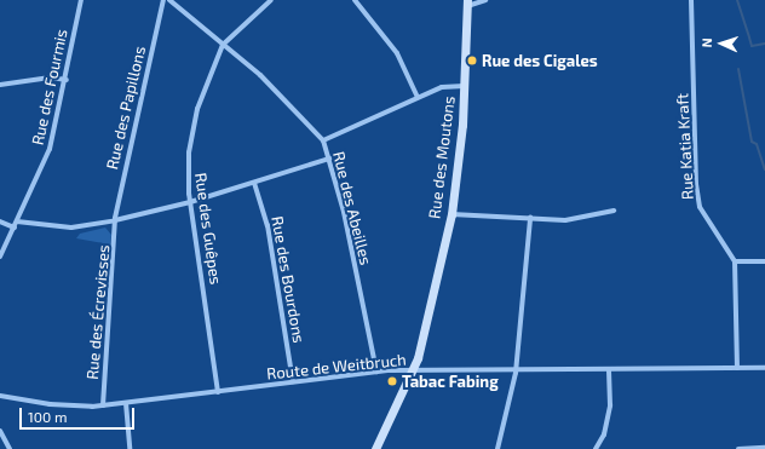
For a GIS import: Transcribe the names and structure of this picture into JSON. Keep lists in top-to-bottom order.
{
  "streets": {
    "street": [
      "Rue des Fourmis",
      "Rue des Papillons",
      "Rue Katia Kraft",
      "Rue des Moutons",
      "Rue des Abeilles",
      "Rue des Guêpes",
      "Rue des Bourdons",
      "Rue des Écrevisses",
      "Route de Weitbruch"
    ]
  },
  "crossings": [
    ["Rue des Papillons", "Rue des Écrevisses"],
    ["Rue des Moutons", "Route de Weitbruch"],
    ["Rue des Abeilles", "Rue des Guêpes"],
    ["Rue des Abeilles", "Route de Weitbruch"],
    ["Rue des Guêpes", "Route de Weitbruch"],
    ["Rue des Bourdons", "Route de Weitbruch"],
    ["Rue des Écrevisses", "Route de Weitbruch"]
  ],
  "places": ["Rue des Cigales", "Tabac Fabing"],
  "scale_bar": "100 m",
  "north": "left"
}
